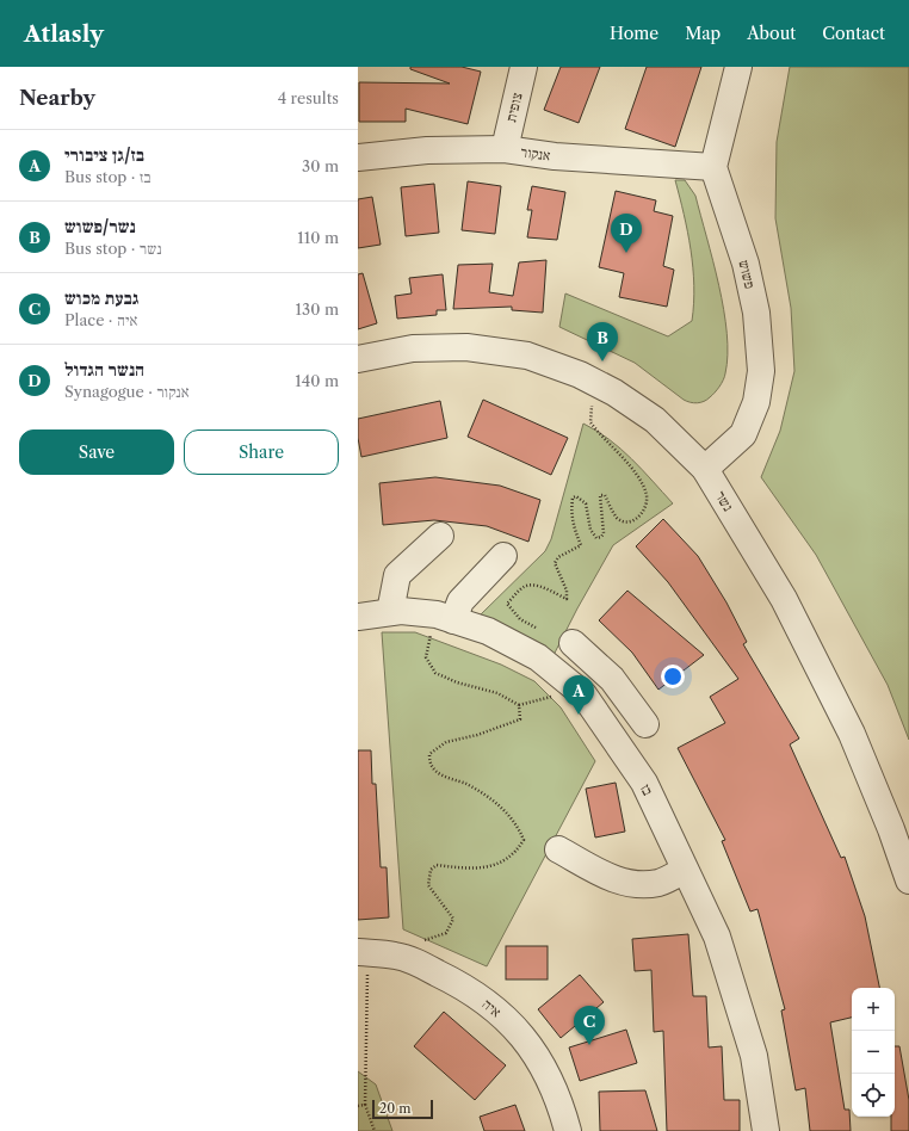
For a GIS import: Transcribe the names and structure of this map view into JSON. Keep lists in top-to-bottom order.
{
  "streets": {
    "street": [
      "צופית",
      "אנקור",
      "פשוש",
      "נשר",
      "בז",
      "איה"
    ]
  },
  "crossings": [
    ["צופית", "אנקור"],
    ["אנקור", "פשוש"],
    ["פשוש", "נשר"]
  ],
  "scale_bar": "20 m",
  "page": {
    "header": "Atlasly",
    "nav": [
      "Home",
      "Map",
      "About",
      "Contact"
    ],
    "heading": ["Nearby", "4 results"],
    "list": [
      {
        "mark": "A",
        "name": "בז/גן ציבורי",
        "note": "Bus stop · בז",
        "value": "30 m"
      },
      {
        "mark": "B",
        "name": "נשר/פשוש",
        "note": "Bus stop · נשר",
        "value": "110 m"
      },
      {
        "mark": "C",
        "name": "גבעת מכוש",
        "note": "Place · איה",
        "value": "130 m"
      },
      {
        "mark": "D",
        "name": "הנשר הגדול",
        "note": "Synagogue · אנקור",
        "value": "140 m"
      }
    ],
    "pins": [
      "D",
      "B",
      "A",
      "C"
    ],
    "buttons": ["Save", "Share"],
    "map_buttons": ["+", "−"],
    "scale": "20 m"
  }
}
